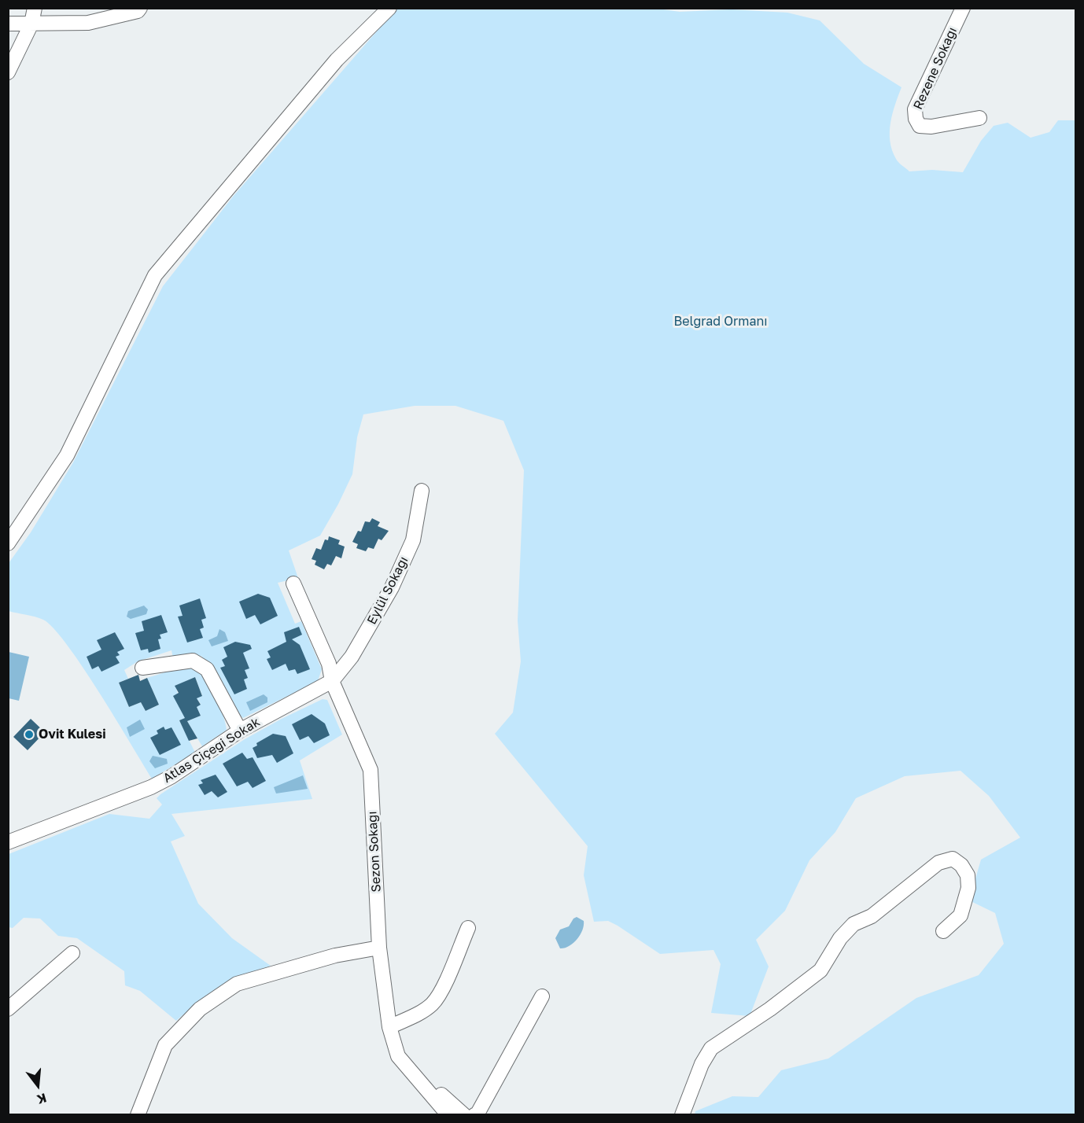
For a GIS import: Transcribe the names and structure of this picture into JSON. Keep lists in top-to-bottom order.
{
  "streets": {
    "street": [
      "Rezene Sokağı",
      "Eylül Sokağı",
      "Atlas Çiçeği Sokak",
      "Sezon Sokağı"
    ]
  },
  "crossings": [
    ["Eylül Sokağı", "Atlas Çiçeği Sokak"],
    ["Eylül Sokağı", "Sezon Sokağı"],
    ["Atlas Çiçeği Sokak", "Sezon Sokağı"]
  ],
  "parks": ["Belgrad Ormanı"],
  "places": ["Ovit Kulesi"],
  "north": "bottom"
}
